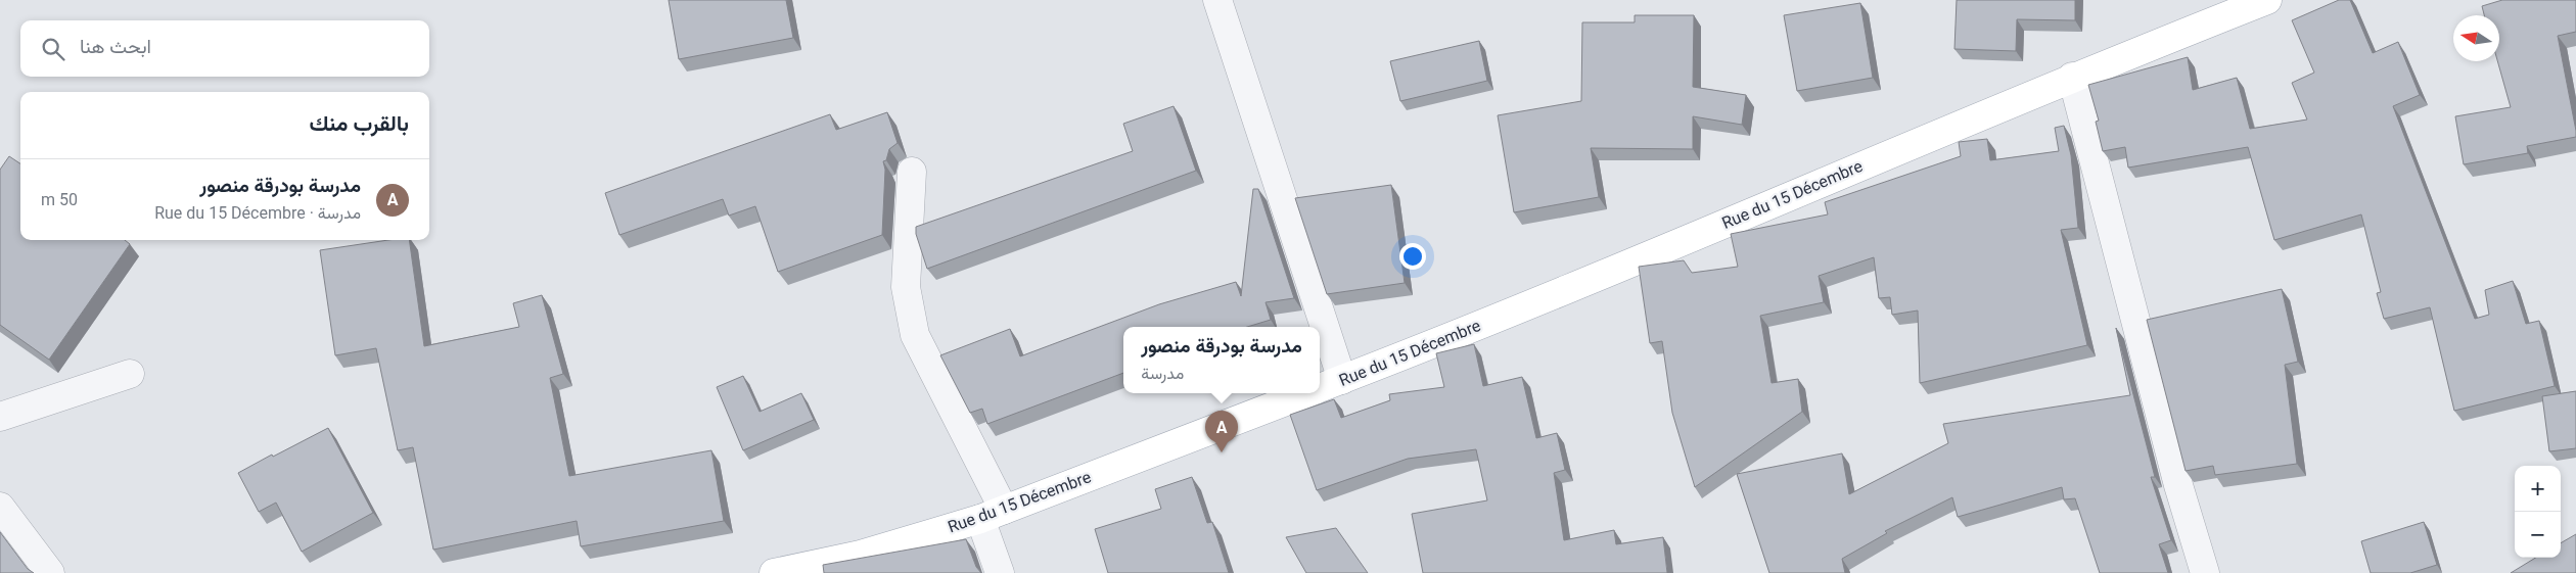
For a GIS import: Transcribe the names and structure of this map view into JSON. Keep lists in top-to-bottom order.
{
  "streets": {
    "main road": ["Rue du 15 Décembre"]
  },
  "north": "left",
  "page": {
    "search": "ابحث هنا",
    "heading": "بالقرب منك",
    "list": [
      {
        "mark": "A",
        "name": "مدرسة بودرقة منصور",
        "note": "مدرسة · Rue du 15 Décembre",
        "value": "50 m"
      }
    ],
    "popup": ["مدرسة بودرقة منصور", "مدرسة"],
    "pins": "A",
    "map_buttons": ["+", "−"]
  }
}
